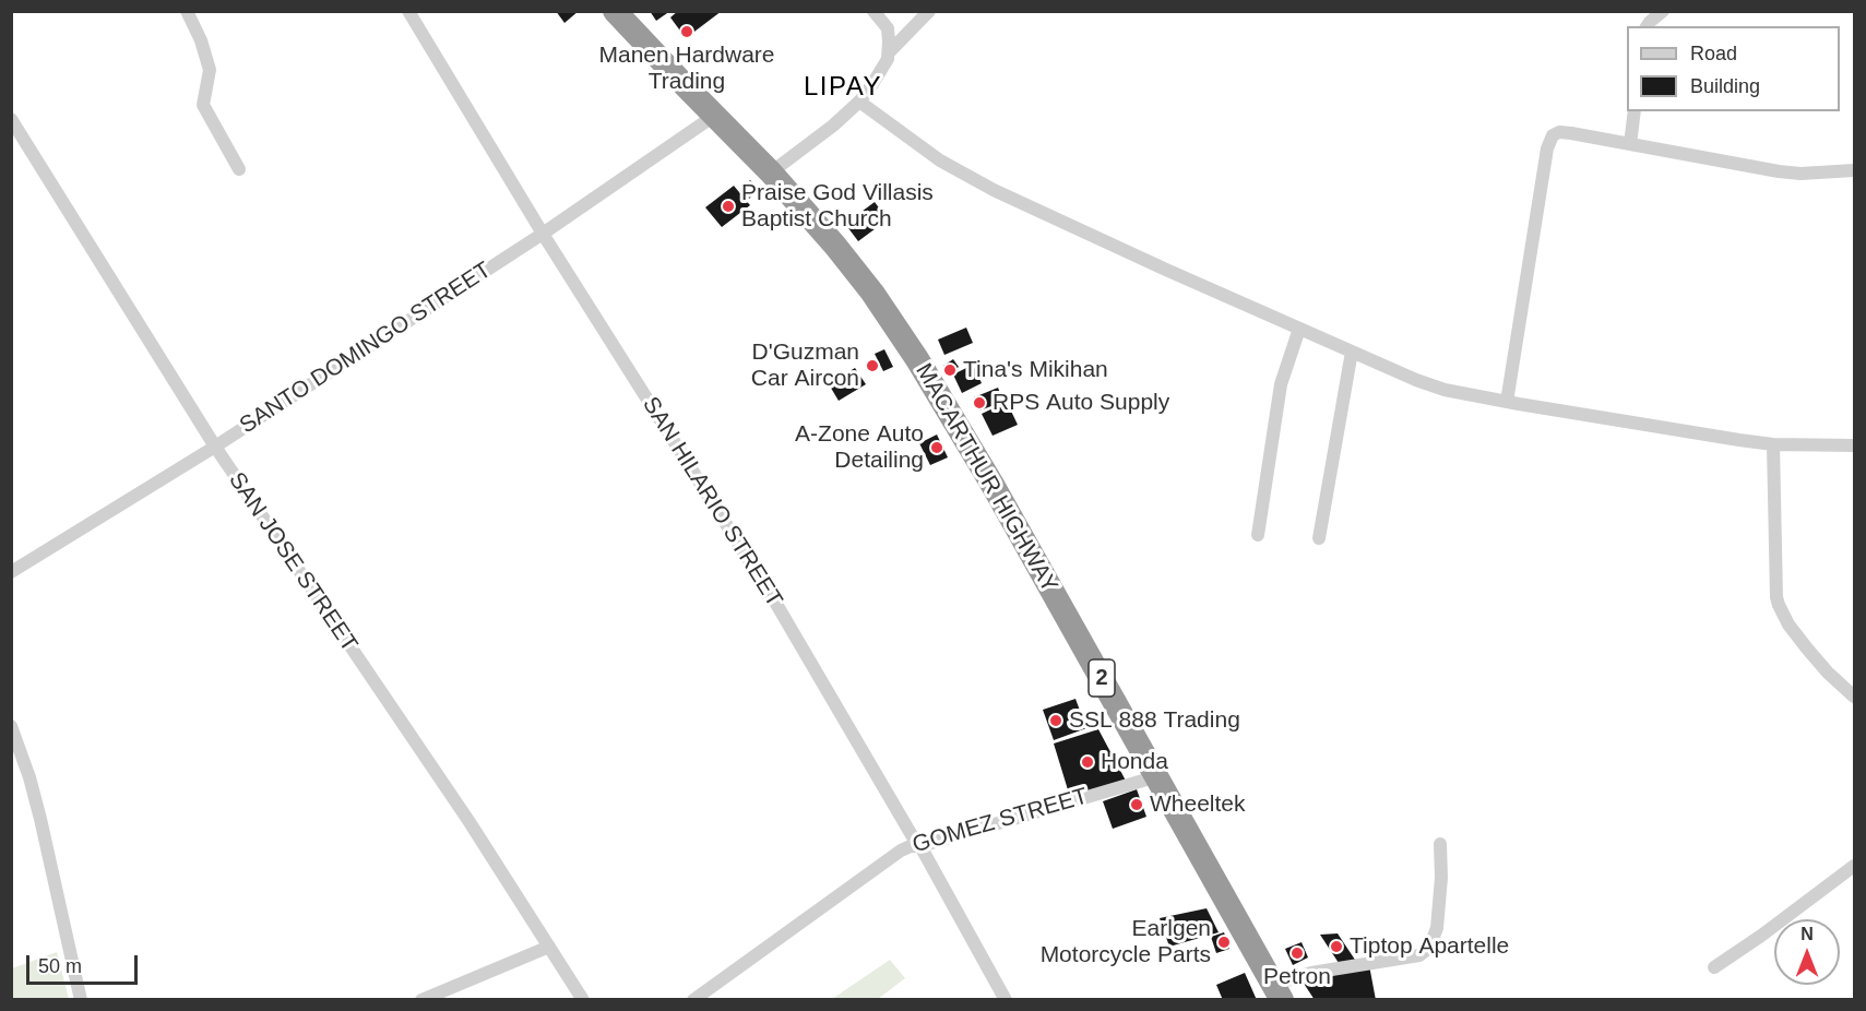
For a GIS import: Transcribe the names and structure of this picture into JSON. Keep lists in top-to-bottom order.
{
  "streets": {
    "highway": ["MACARTHUR HIGHWAY", "2"],
    "street": [
      "SANTO DOMINGO STREET",
      "SAN HILARIO STREET",
      "SAN JOSE STREET",
      "GOMEZ STREET"
    ]
  },
  "crossings": [
    ["SANTO DOMINGO STREET", "MACARTHUR HIGHWAY"],
    ["SANTO DOMINGO STREET", "SAN HILARIO STREET"],
    ["SANTO DOMINGO STREET", "SAN JOSE STREET"],
    ["MACARTHUR HIGHWAY", "GOMEZ STREET"],
    ["SAN HILARIO STREET", "GOMEZ STREET"]
  ],
  "districts": ["LIPAY"],
  "places": [
    "Manen Hardware Trading",
    "Praise God Villasis Baptist Church",
    "D'Guzman Car Aircon",
    "Tina's Mikihan",
    "RPS Auto Supply",
    "A-Zone Auto Detailing",
    "SSL 888 Trading",
    "Honda",
    "Wheeltek",
    "Earlgen Motorcycle Parts",
    "Tiptop Apartelle",
    "Petron"
  ],
  "legend": ["Road", "Building"],
  "scale_bar": "50 m",
  "north": "top"
}
